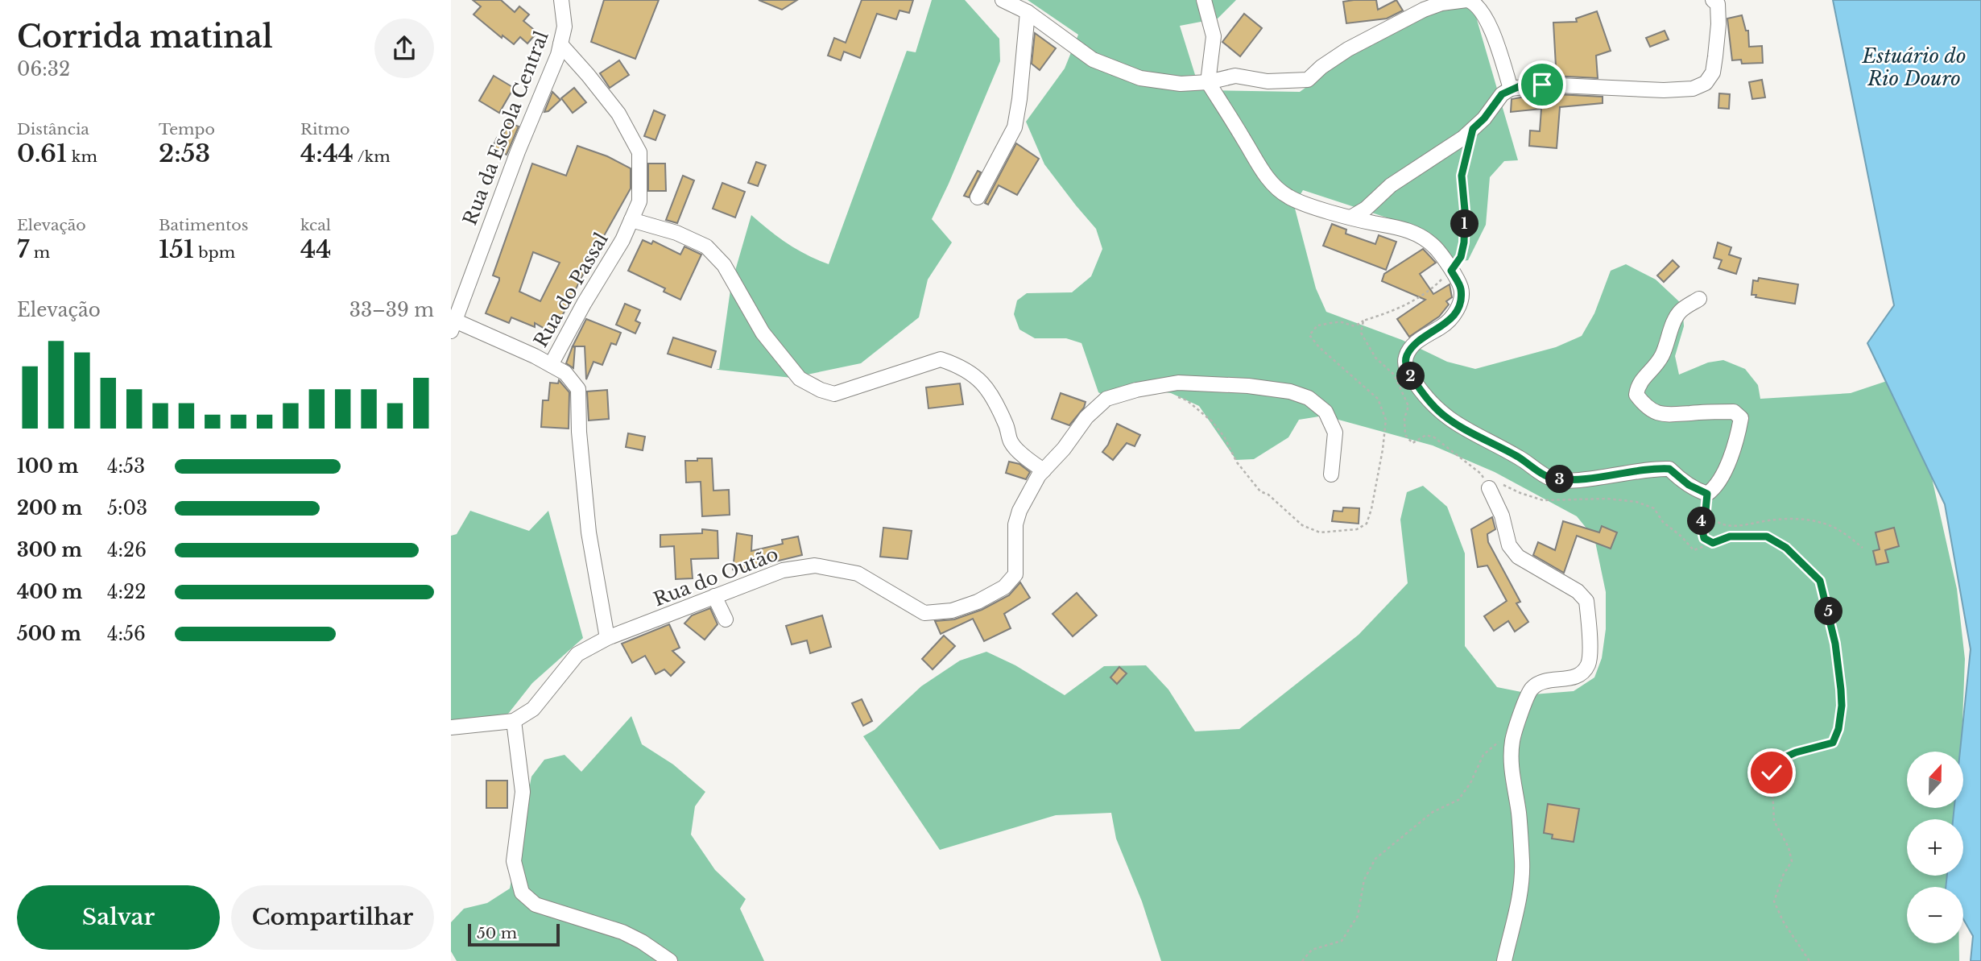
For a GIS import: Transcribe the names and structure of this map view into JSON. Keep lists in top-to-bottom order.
{
  "streets": {
    "street": ["Rua da Escola Central", "Rua do Passal", "Rua do Outão"]
  },
  "crossings": [
    ["Rua da Escola Central", "Rua do Passal"],
    ["Rua do Passal", "Rua do Outão"]
  ],
  "water": ["Estuário do Rio Douro"],
  "scale_bar": "50 m",
  "north": "top",
  "page": {
    "heading": ["Corrida matinal", "06:32"],
    "stats": [
      ["Distância", "0.61 km"],
      ["Tempo", "2:53"],
      ["Ritmo", "4:44 /km"],
      ["Elevação", "7 m"],
      ["Batimentos", "151 bpm"],
      ["kcal", "44"]
    ],
    "pins": [
      "1",
      "2",
      "3",
      "4",
      "5"
    ],
    "chart": ["Elevação", "33–39 m"],
    "list": [
      {
        "name": "100 m",
        "note": "4:53"
      },
      {
        "name": "200 m",
        "note": "5:03"
      },
      {
        "name": "300 m",
        "note": "4:26"
      },
      {
        "name": "400 m",
        "note": "4:22"
      },
      {
        "name": "500 m",
        "note": "4:56"
      }
    ],
    "map_buttons": ["+", "−"],
    "buttons": ["Salvar", "Compartilhar"],
    "scale": "50 m"
  }
}
